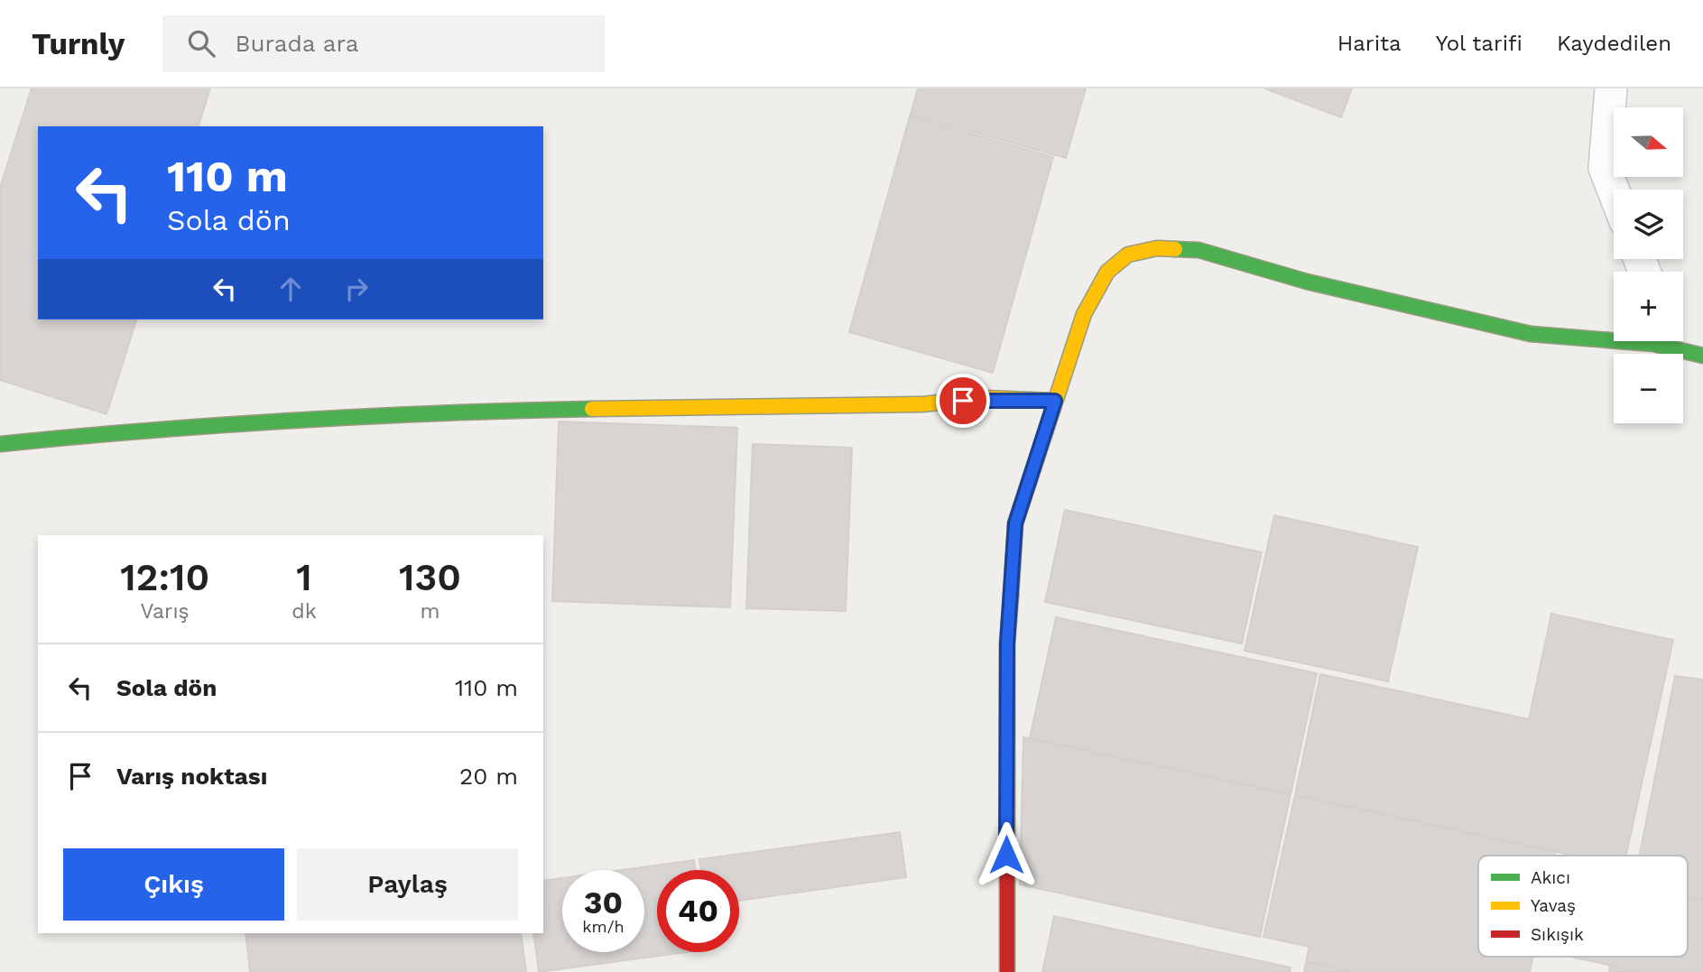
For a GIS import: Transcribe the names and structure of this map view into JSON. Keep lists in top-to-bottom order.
{
  "legend": ["Akıcı", "Yavaş", "Sıkışık"],
  "north": "right",
  "page": {
    "header": "Turnly",
    "search": "Burada ara",
    "nav": ["Harita", "Yol tarifi", "Kaydedilen"],
    "map_buttons": ["+", "−"],
    "turn": ["110 m", "Sola dön"],
    "eta": [
      "12:10",
      "Varış",
      "1",
      "dk",
      "130",
      "m"
    ],
    "list": [
      {
        "name": "Sola dön",
        "value": "110 m"
      },
      {
        "name": "Varış noktası",
        "value": "20 m"
      }
    ],
    "buttons": ["Çıkış", "Paylaş"],
    "speed": "30 km/h",
    "limit": "40"
  }
}
